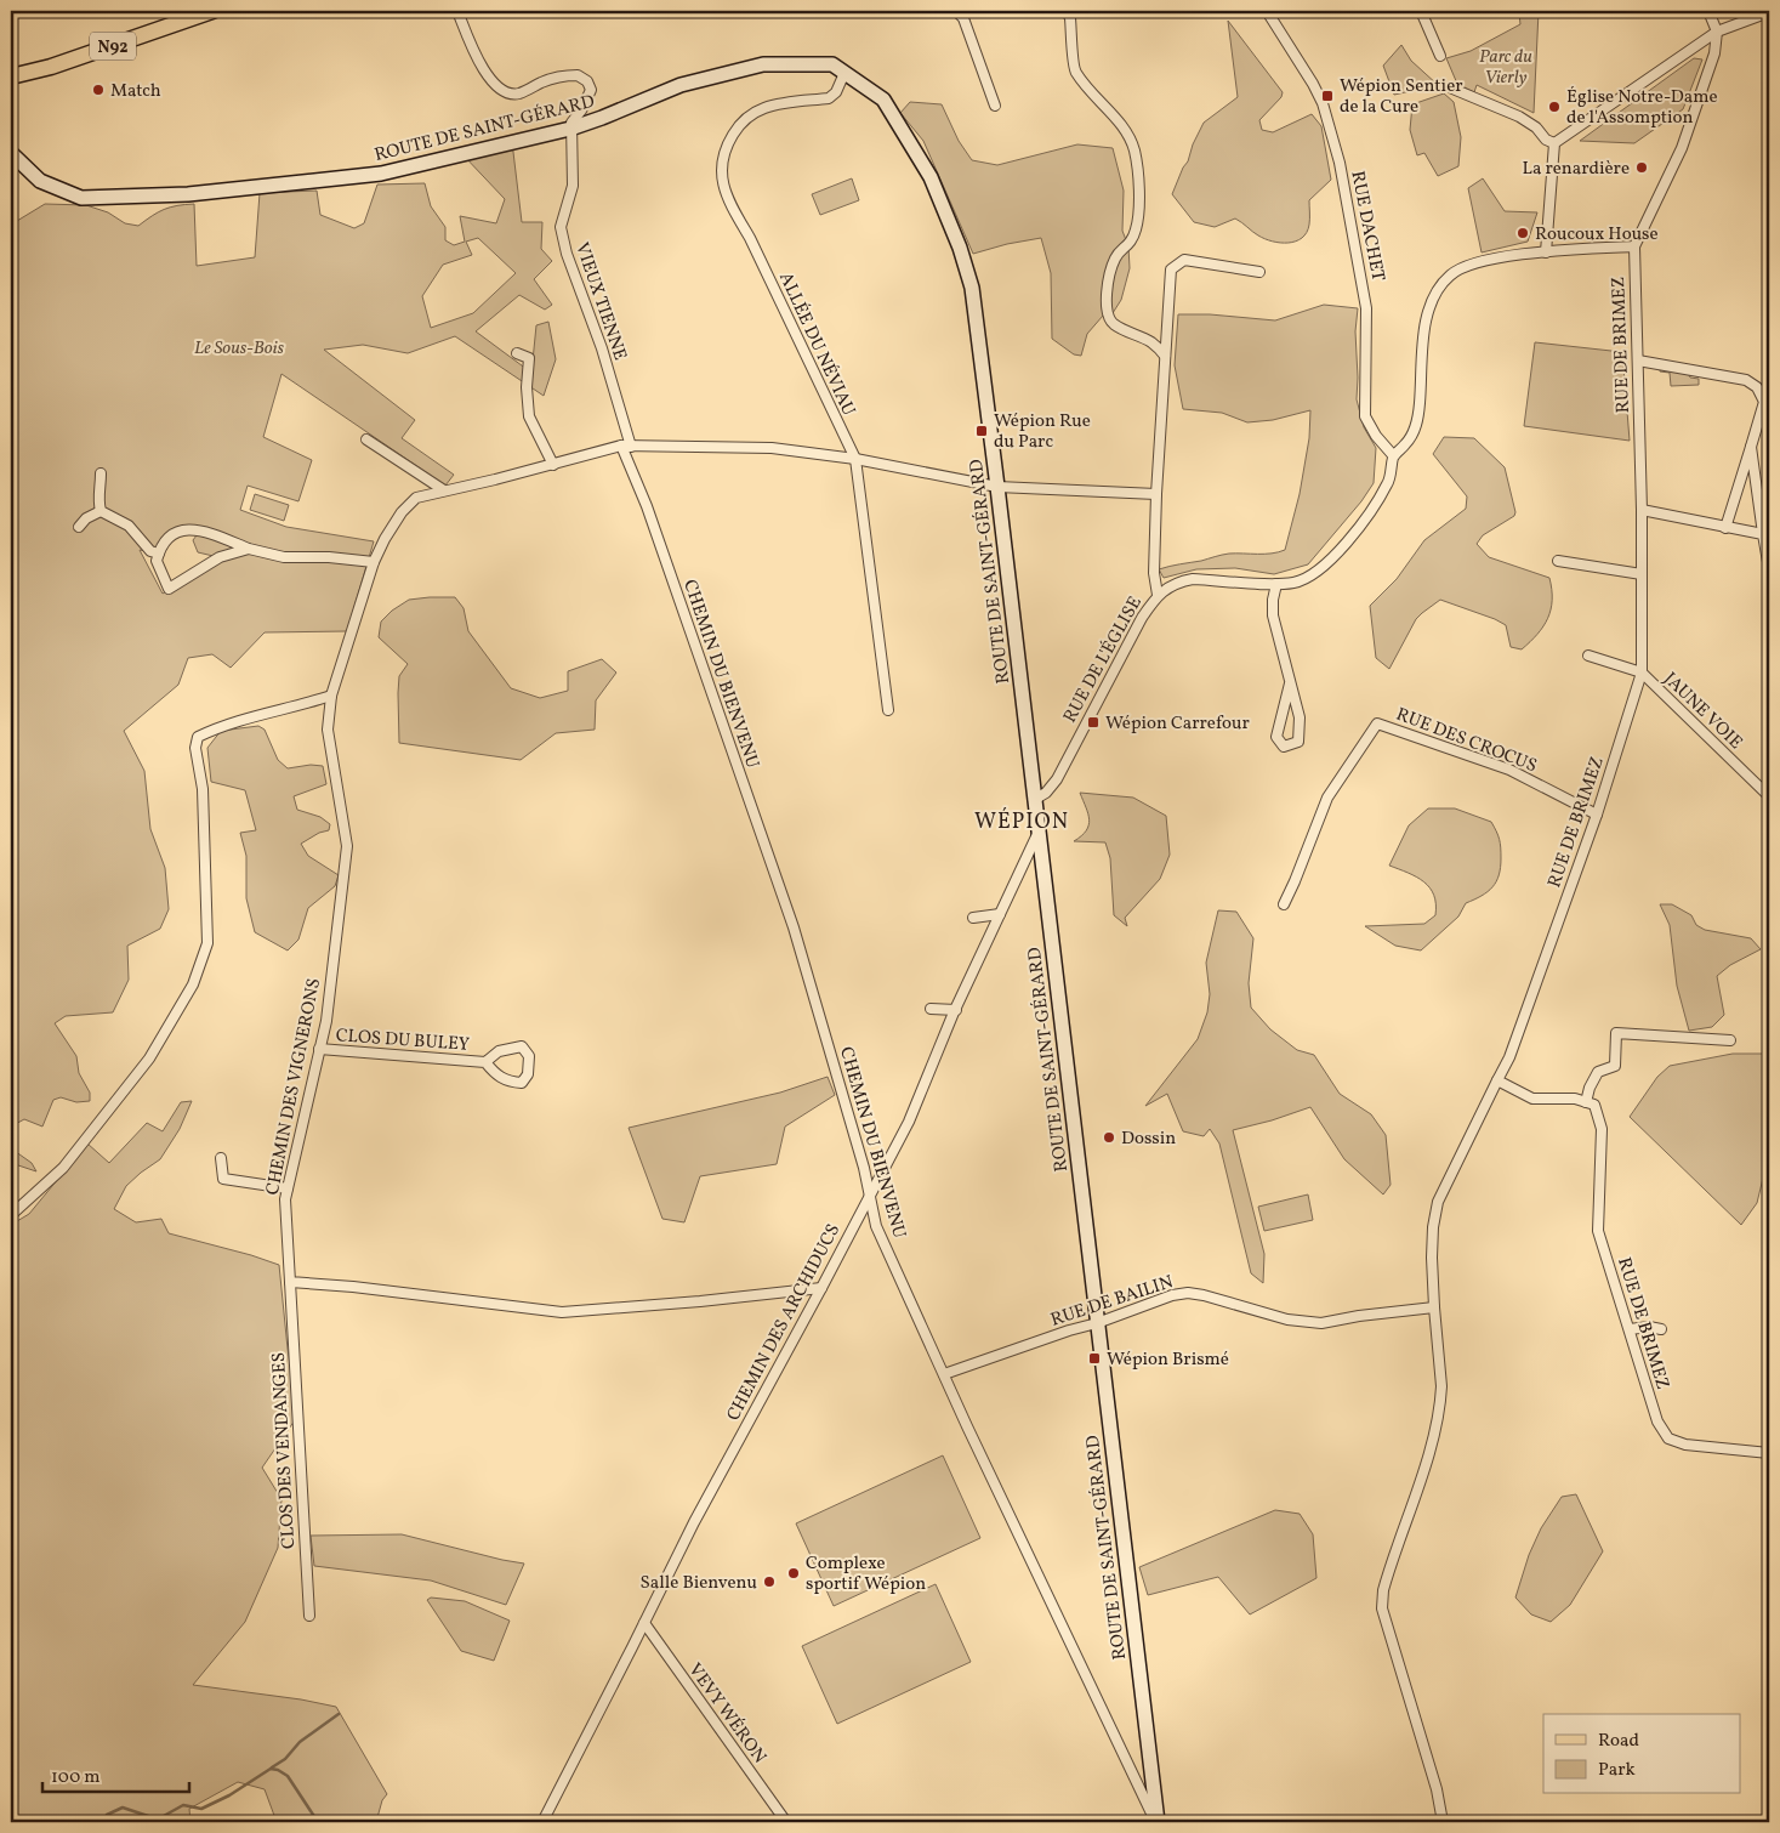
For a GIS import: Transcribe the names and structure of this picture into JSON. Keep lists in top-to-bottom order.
{
  "streets": {
    "main road": ["N92", "ROUTE DE SAINT-GÉRARD"],
    "street": [
      "RUE DACHET",
      "VIEUX TIENNE",
      "ALLÉE DU NÉVIAU",
      "RUE DE BRIMEZ",
      "RUE DE L'ÉGLISE",
      "CHEMIN DU BIENVENU",
      "JAUNE VOIE",
      "RUE DES CROCUS",
      "CLOS DU BULEY",
      "CHEMIN DES VIGNERONS",
      "RUE DE BAILIN",
      "CHEMIN DES ARCHIDUCS",
      "CLOS DES VENDANGES",
      "VEVY WÉRON"
    ]
  },
  "crossings": [
    ["ROUTE DE SAINT-GÉRARD", "VIEUX TIENNE"],
    ["ROUTE DE SAINT-GÉRARD", "ALLÉE DU NÉVIAU"],
    ["ROUTE DE SAINT-GÉRARD", "RUE DE L'ÉGLISE"],
    ["ROUTE DE SAINT-GÉRARD", "CHEMIN DU BIENVENU"],
    ["ROUTE DE SAINT-GÉRARD", "CHEMIN DES VIGNERONS"],
    ["ROUTE DE SAINT-GÉRARD", "RUE DE BAILIN"],
    ["ROUTE DE SAINT-GÉRARD", "CHEMIN DES ARCHIDUCS"],
    ["RUE DACHET", "RUE DE L'ÉGLISE"],
    ["VIEUX TIENNE", "CHEMIN DU BIENVENU"],
    ["VIEUX TIENNE", "CHEMIN DES VIGNERONS"],
    ["ALLÉE DU NÉVIAU", "CHEMIN DES VIGNERONS"],
    ["RUE DE BRIMEZ", "RUE DE L'ÉGLISE"],
    ["RUE DE BRIMEZ", "JAUNE VOIE"],
    ["RUE DE BRIMEZ", "RUE DES CROCUS"],
    ["RUE DE BRIMEZ", "RUE DE BAILIN"],
    ["CHEMIN DU BIENVENU", "CHEMIN DES VIGNERONS"],
    ["CHEMIN DU BIENVENU", "RUE DE BAILIN"],
    ["CHEMIN DU BIENVENU", "CHEMIN DES ARCHIDUCS"],
    ["CLOS DU BULEY", "CHEMIN DES VIGNERONS"],
    ["CHEMIN DES VIGNERONS", "CLOS DES VENDANGES"],
    ["CHEMIN DES ARCHIDUCS", "VEVY WÉRON"]
  ],
  "districts": ["WÉPION"],
  "parks": ["Parc du Vierly", "Le Sous-Bois"],
  "places": {
    "other": [
      "Match",
      "Église Notre-Dame de l'Assomption",
      "La renardière",
      "Roucoux House",
      "Dossin",
      "Complexe sportif Wépion",
      "Salle Bienvenu"
    ],
    "transit": [
      "Wépion Sentier de la Cure",
      "Wépion Rue du Parc",
      "Wépion Carrefour",
      "Wépion Brismé"
    ]
  },
  "legend": ["Road", "Park"],
  "scale_bar": "100 m"
}
